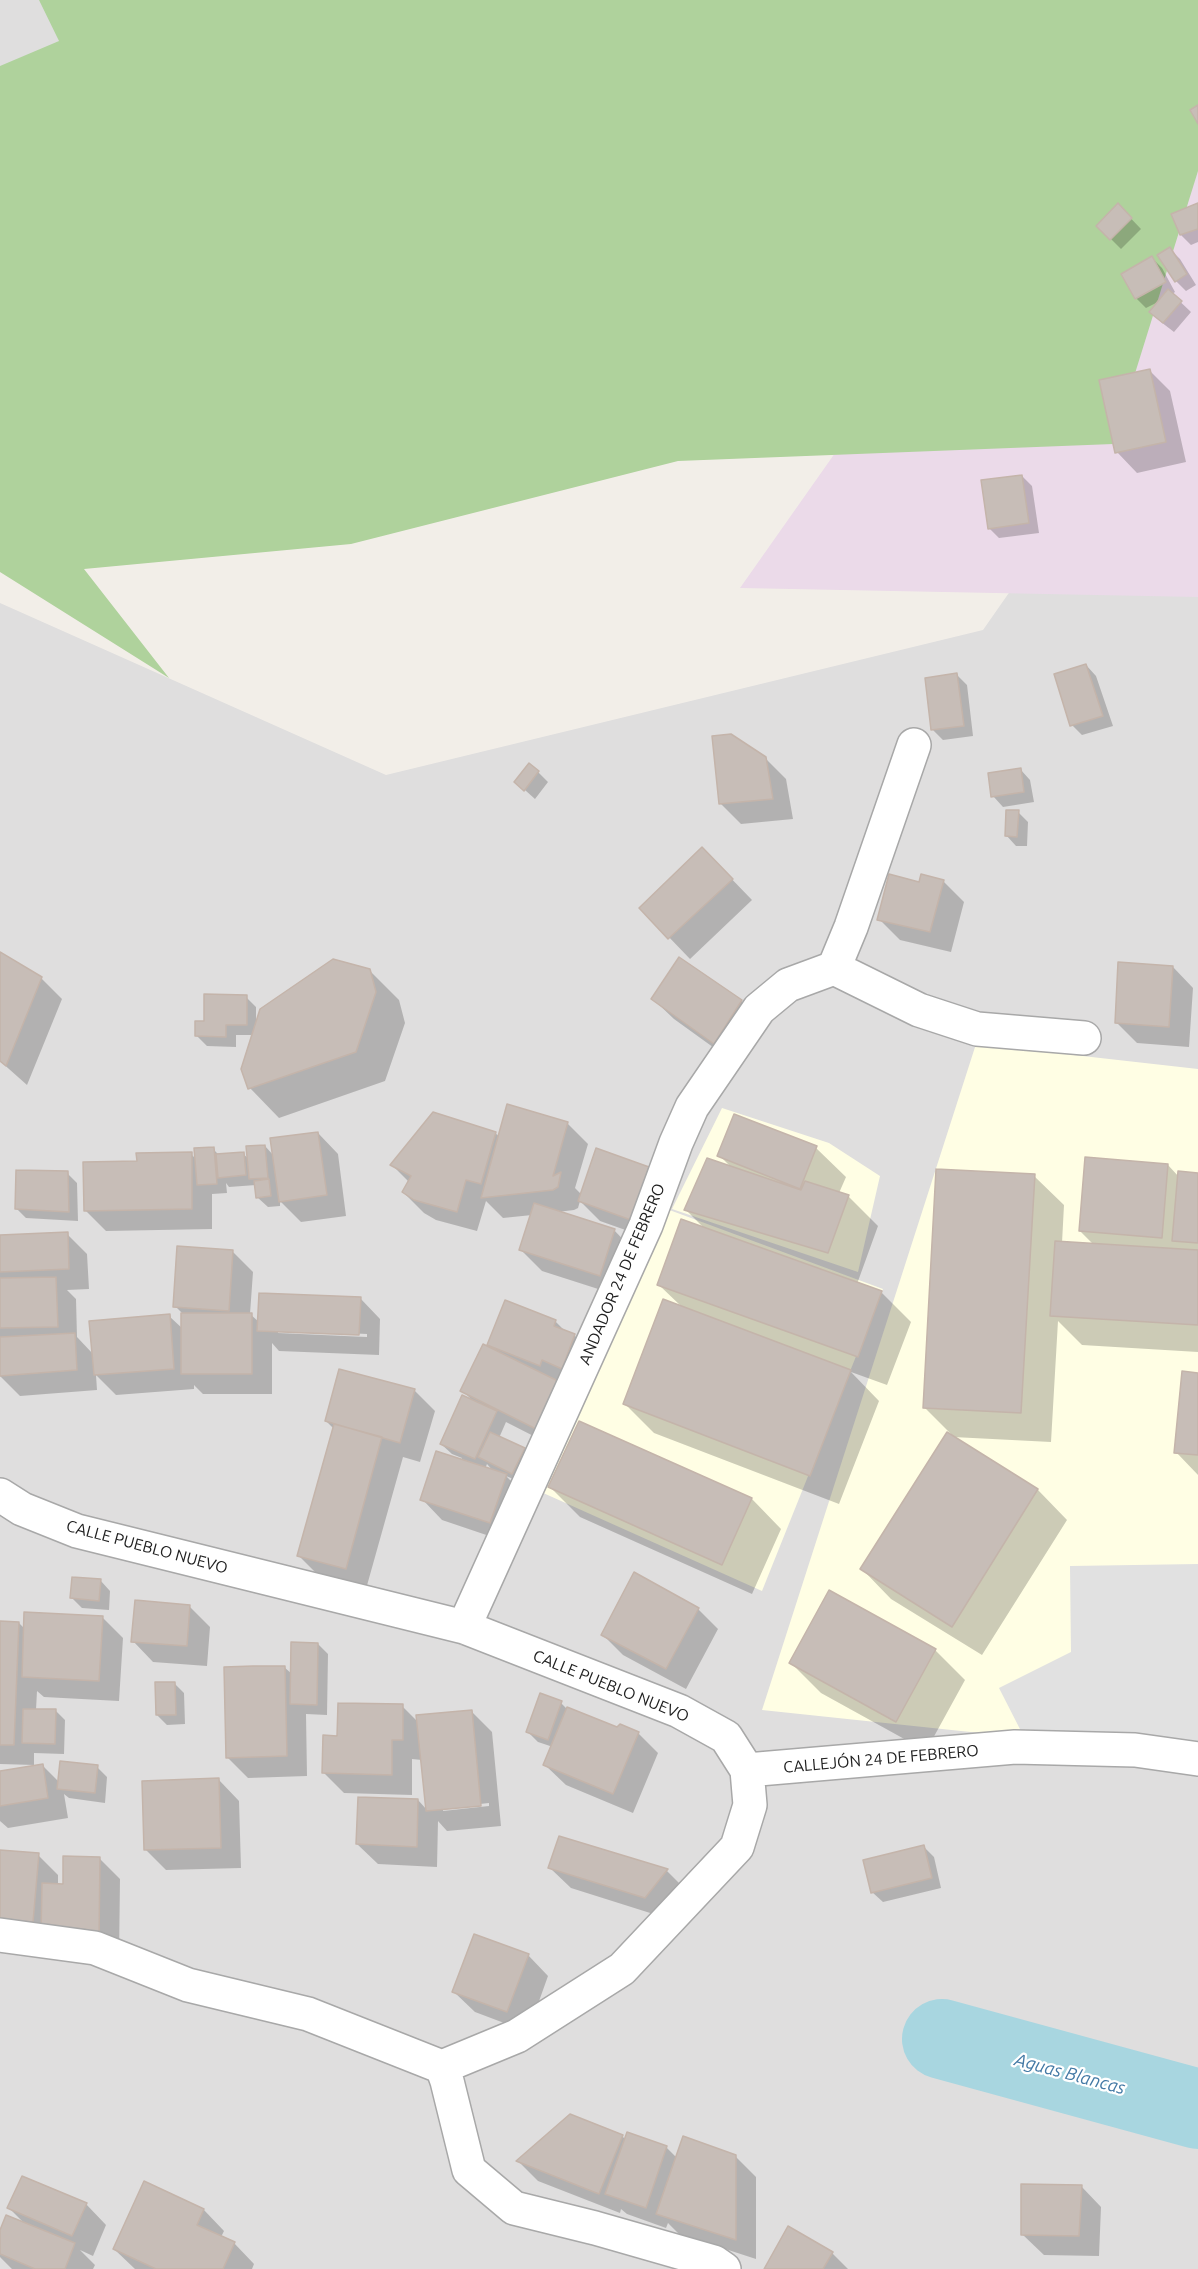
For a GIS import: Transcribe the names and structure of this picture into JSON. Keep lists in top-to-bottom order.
{
  "streets": {
    "street": ["ANDADOR 24 DE FEBRERO", "CALLE PUEBLO NUEVO", "CALLEJÓN 24 DE FEBRERO"]
  },
  "crossings": [
    ["ANDADOR 24 DE FEBRERO", "CALLE PUEBLO NUEVO"],
    ["CALLE PUEBLO NUEVO", "CALLEJÓN 24 DE FEBRERO"]
  ],
  "water": ["Aguas Blancas"]
}
